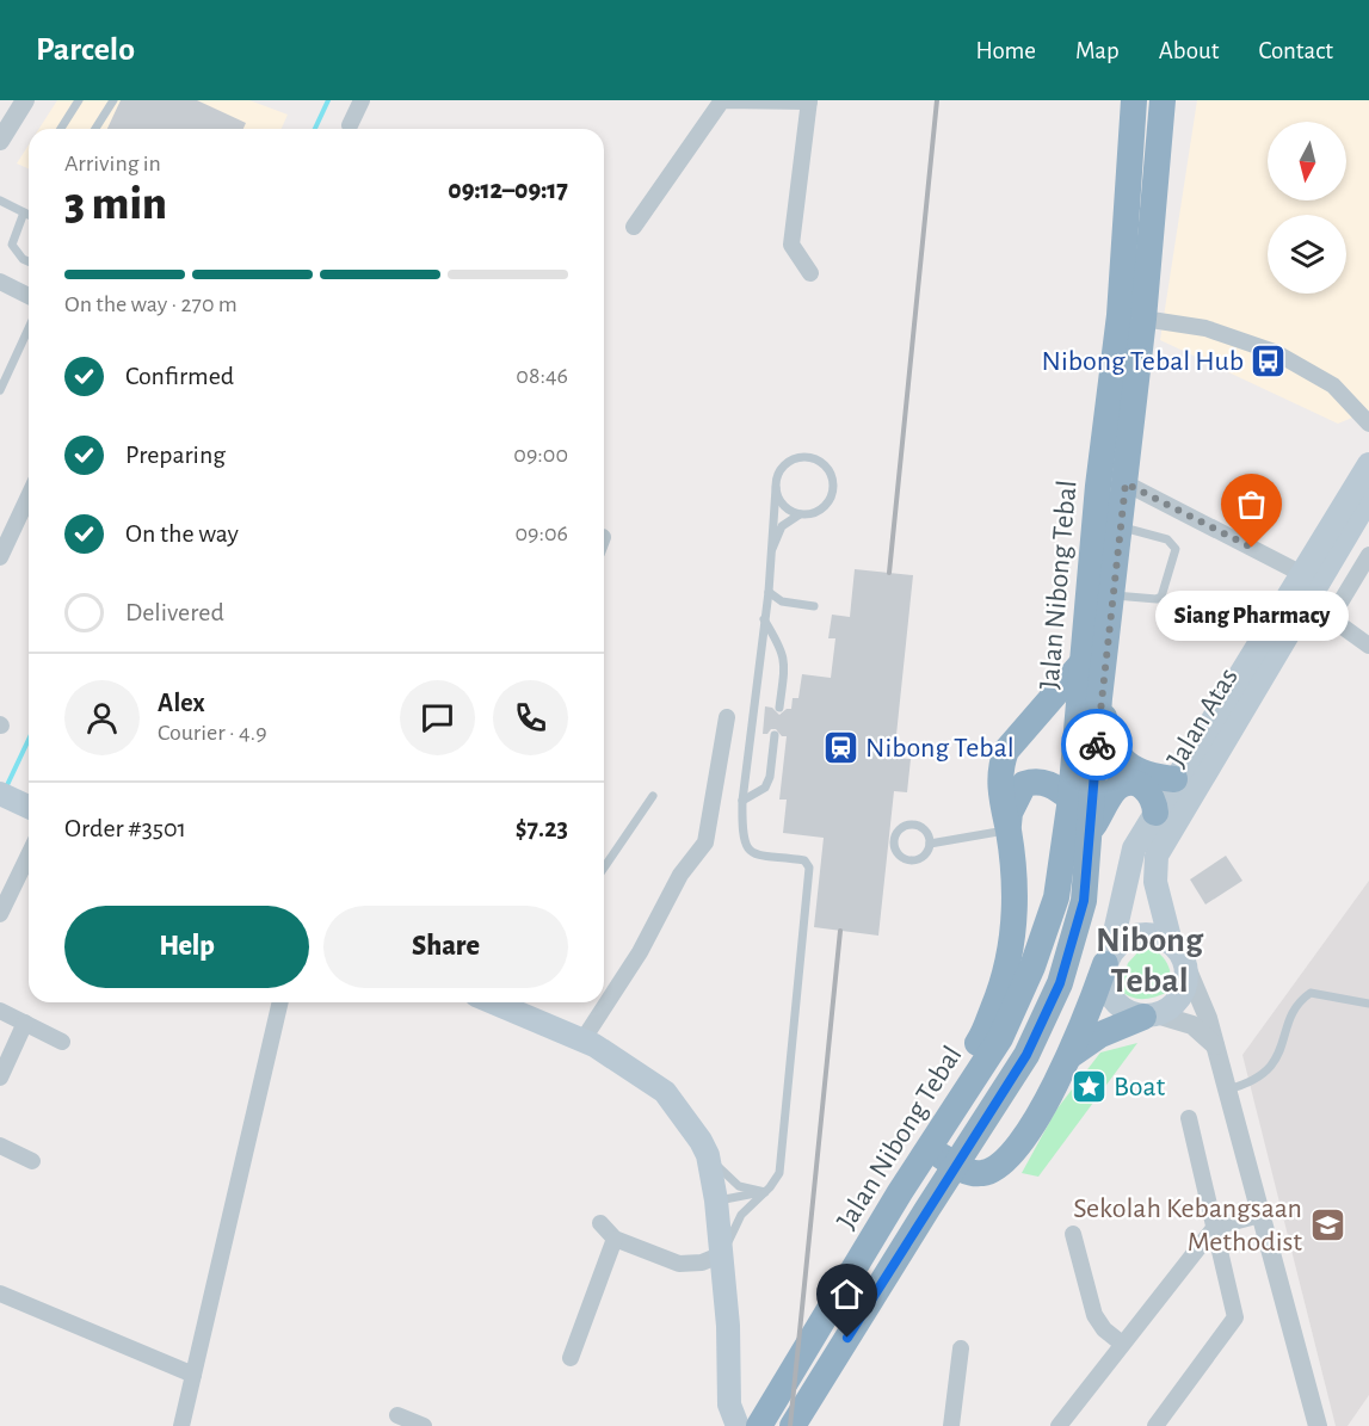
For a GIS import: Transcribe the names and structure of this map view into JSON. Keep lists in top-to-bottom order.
{
  "streets": {
    "highway": ["Jalan Nibong Tebal", "Jalan Atas"]
  },
  "districts": ["Nibong Tebal"],
  "places": {
    "bus stop": ["Nibong Tebal Hub"],
    "other": ["Siang Pharmacy"],
    "station": ["Nibong Tebal"],
    "place": ["Boat"],
    "school or university": ["Sekolah Kebangsaan Methodist"]
  },
  "north": "bottom",
  "page": {
    "header": "Parcelo",
    "nav": [
      "Home",
      "Map",
      "About",
      "Contact"
    ],
    "heading": ["3 min", "Arriving in", "09:12–09:17"],
    "panel": [
      "Alex",
      "Courier · 4.9",
      "Order #3501",
      "$7.23"
    ],
    "bar": "On the way · 270 m",
    "list": [
      ["Confirmed", "08:46"],
      ["Preparing", "09:00"],
      ["On the way", "09:06"],
      "Delivered"
    ],
    "bubble": "Siang Pharmacy",
    "buttons": ["Help", "Share"]
  }
}
